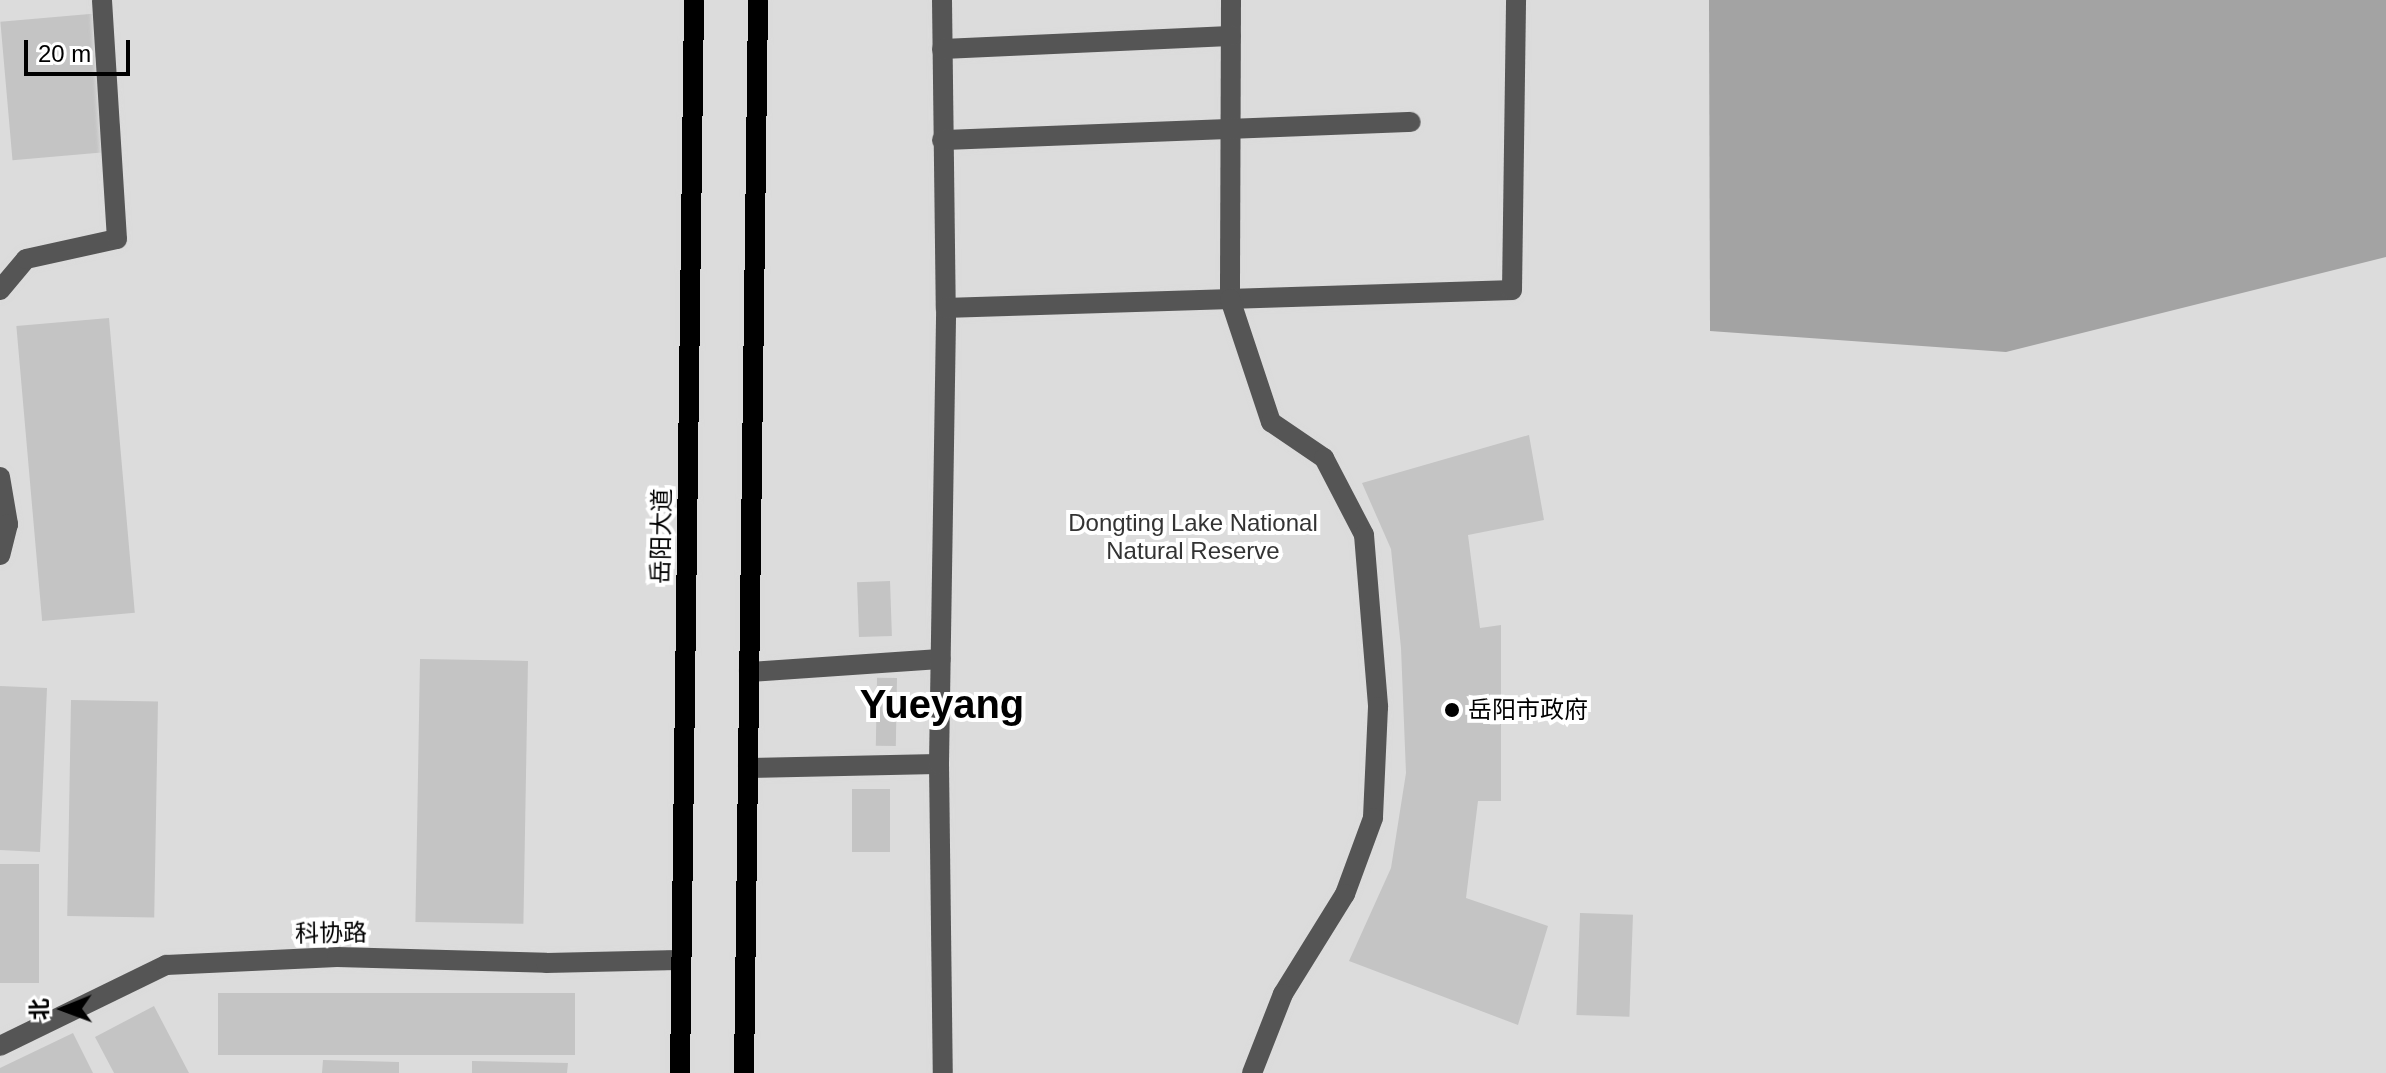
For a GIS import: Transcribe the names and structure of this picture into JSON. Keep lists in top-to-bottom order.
{
  "streets": {
    "main road": ["岳阳大道"],
    "street": ["科协路"]
  },
  "crossings": [
    ["岳阳大道", "科协路"]
  ],
  "districts": ["Yueyang"],
  "parks": ["Dongting Lake National Natural Reserve"],
  "places": ["岳阳市政府"],
  "scale_bar": "20 m",
  "north": "left"
}
